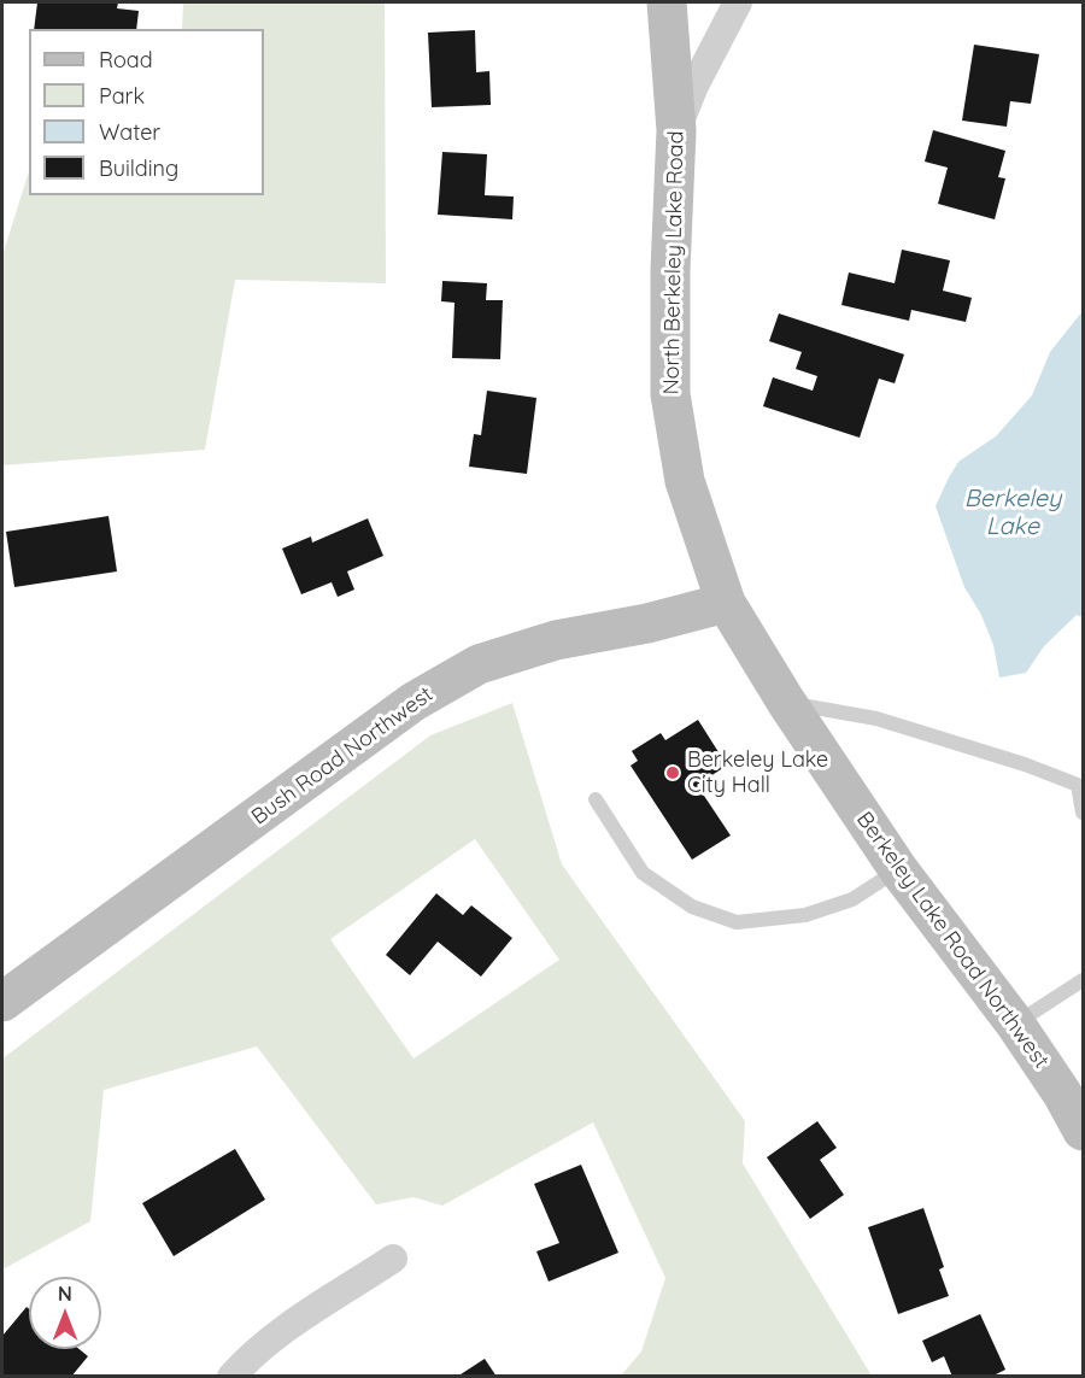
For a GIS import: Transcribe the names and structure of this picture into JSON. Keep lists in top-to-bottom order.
{
  "streets": {
    "street": ["North Berkeley Lake Road", "Bush Road Northwest", "Berkeley Lake Road Northwest"]
  },
  "crossings": [
    ["North Berkeley Lake Road", "Bush Road Northwest"],
    ["North Berkeley Lake Road", "Berkeley Lake Road Northwest"],
    ["Bush Road Northwest", "Berkeley Lake Road Northwest"]
  ],
  "water": ["Berkeley Lake"],
  "places": ["Berkeley Lake City Hall"],
  "legend": [
    "Road",
    "Park",
    "Water",
    "Building"
  ],
  "north": "top"
}
